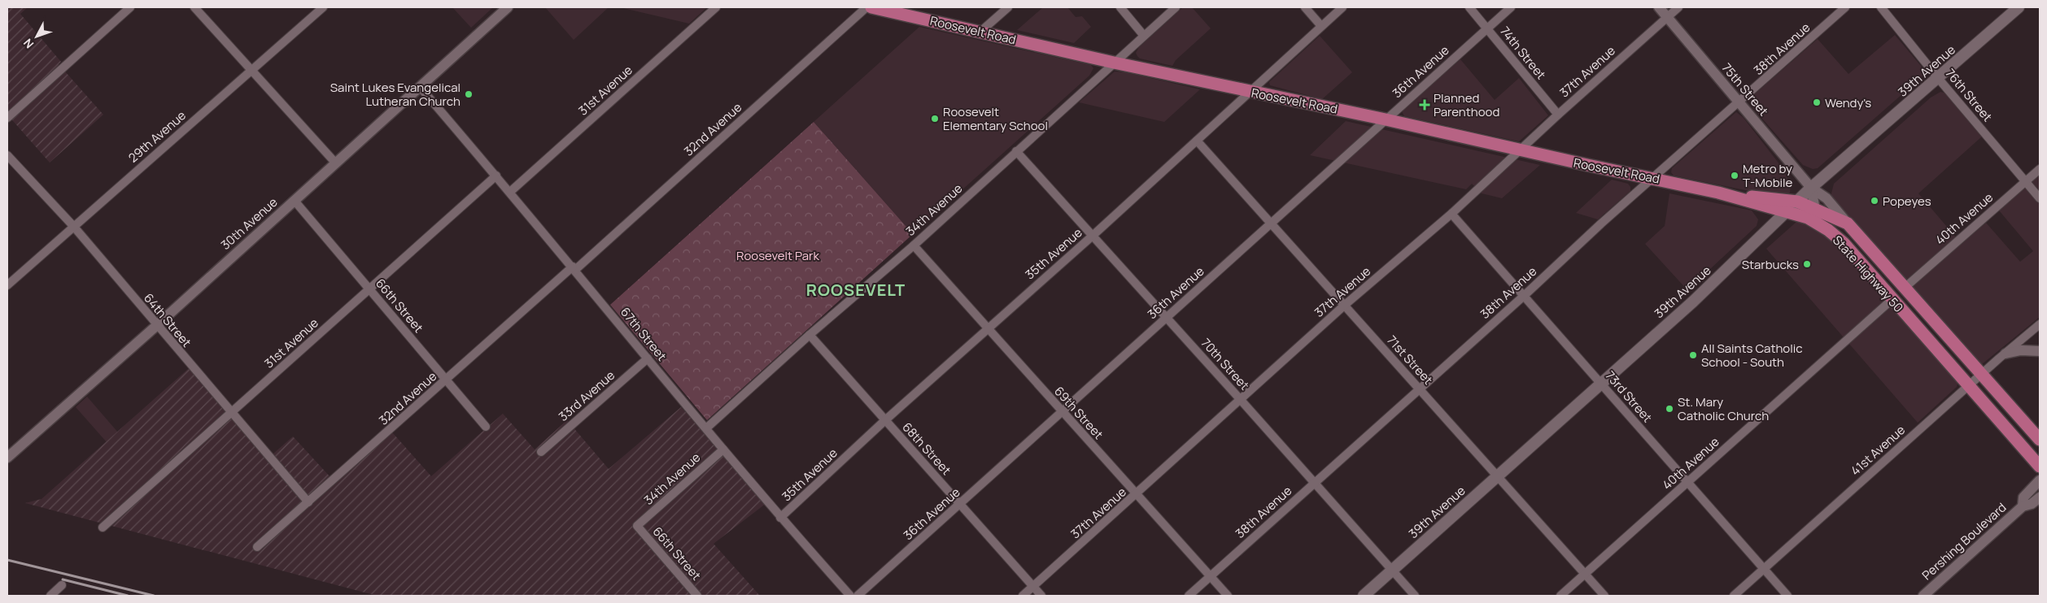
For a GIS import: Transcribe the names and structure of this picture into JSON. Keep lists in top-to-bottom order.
{
  "streets": {
    "main road": ["Roosevelt Road", "39th Avenue", "State Highway 50"],
    "street": [
      "38th Avenue",
      "74th Street",
      "36th Avenue",
      "37th Avenue",
      "75th Street",
      "31st Avenue",
      "76th Street",
      "32nd Avenue",
      "29th Avenue",
      "34th Avenue",
      "40th Avenue",
      "30th Avenue",
      "35th Avenue",
      "66th Street",
      "64th Street",
      "67th Street",
      "71st Street",
      "70th Street",
      "33rd Avenue",
      "73rd Street",
      "69th Street",
      "68th Street",
      "41st Avenue",
      "Pershing Boulevard"
    ]
  },
  "crossings": [
    ["Roosevelt Road", "38th Avenue"],
    ["Roosevelt Road", "36th Avenue"],
    ["Roosevelt Road", "37th Avenue"],
    ["Roosevelt Road", "34th Avenue"],
    ["Roosevelt Road", "35th Avenue"],
    ["Roosevelt Road", "State Highway 50"],
    ["38th Avenue", "75th Street"],
    ["38th Avenue", "71st Street"],
    ["38th Avenue", "70th Street"],
    ["38th Avenue", "73rd Street"],
    ["38th Avenue", "69th Street"],
    ["74th Street", "36th Avenue"],
    ["74th Street", "37th Avenue"],
    ["39th Avenue", "75th Street"],
    ["39th Avenue", "76th Street"],
    ["39th Avenue", "State Highway 50"],
    ["39th Avenue", "71st Street"],
    ["39th Avenue", "70th Street"],
    ["39th Avenue", "73rd Street"],
    ["36th Avenue", "71st Street"],
    ["36th Avenue", "70th Street"],
    ["36th Avenue", "69th Street"],
    ["36th Avenue", "68th Street"],
    ["37th Avenue", "75th Street"],
    ["37th Avenue", "71st Street"],
    ["37th Avenue", "70th Street"],
    ["37th Avenue", "73rd Street"],
    ["37th Avenue", "69th Street"],
    ["37th Avenue", "68th Street"],
    ["75th Street", "State Highway 50"],
    ["31st Avenue", "66th Street"],
    ["31st Avenue", "64th Street"],
    ["31st Avenue", "67th Street"],
    ["76th Street", "40th Avenue"],
    ["32nd Avenue", "66th Street"],
    ["32nd Avenue", "64th Street"],
    ["32nd Avenue", "67th Street"],
    ["29th Avenue", "64th Street"],
    ["34th Avenue", "66th Street"],
    ["34th Avenue", "67th Street"],
    ["34th Avenue", "70th Street"],
    ["34th Avenue", "69th Street"],
    ["34th Avenue", "68th Street"],
    ["40th Avenue", "State Highway 50"],
    ["40th Avenue", "71st Street"],
    ["40th Avenue", "73rd Street"],
    ["30th Avenue", "66th Street"],
    ["30th Avenue", "64th Street"],
    ["30th Avenue", "67th Street"],
    ["35th Avenue", "67th Street"],
    ["35th Avenue", "71st Street"],
    ["35th Avenue", "70th Street"],
    ["35th Avenue", "69th Street"],
    ["35th Avenue", "68th Street"],
    ["State Highway 50", "41st Avenue"],
    ["67th Street", "33rd Avenue"],
    ["73rd Street", "41st Avenue"]
  ],
  "districts": ["ROOSEVELT"],
  "parks": ["Roosevelt Park"],
  "places": {
    "other": [
      "Saint Lukes Evangelical Lutheran Church",
      "Wendy's",
      "Roosevelt Elementary School",
      "Metro by T-Mobile",
      "Popeyes",
      "Starbucks",
      "All Saints Catholic School - South",
      "St. Mary Catholic Church"
    ],
    "health": ["Planned Parenthood"]
  },
  "north": "bottom left"
}
